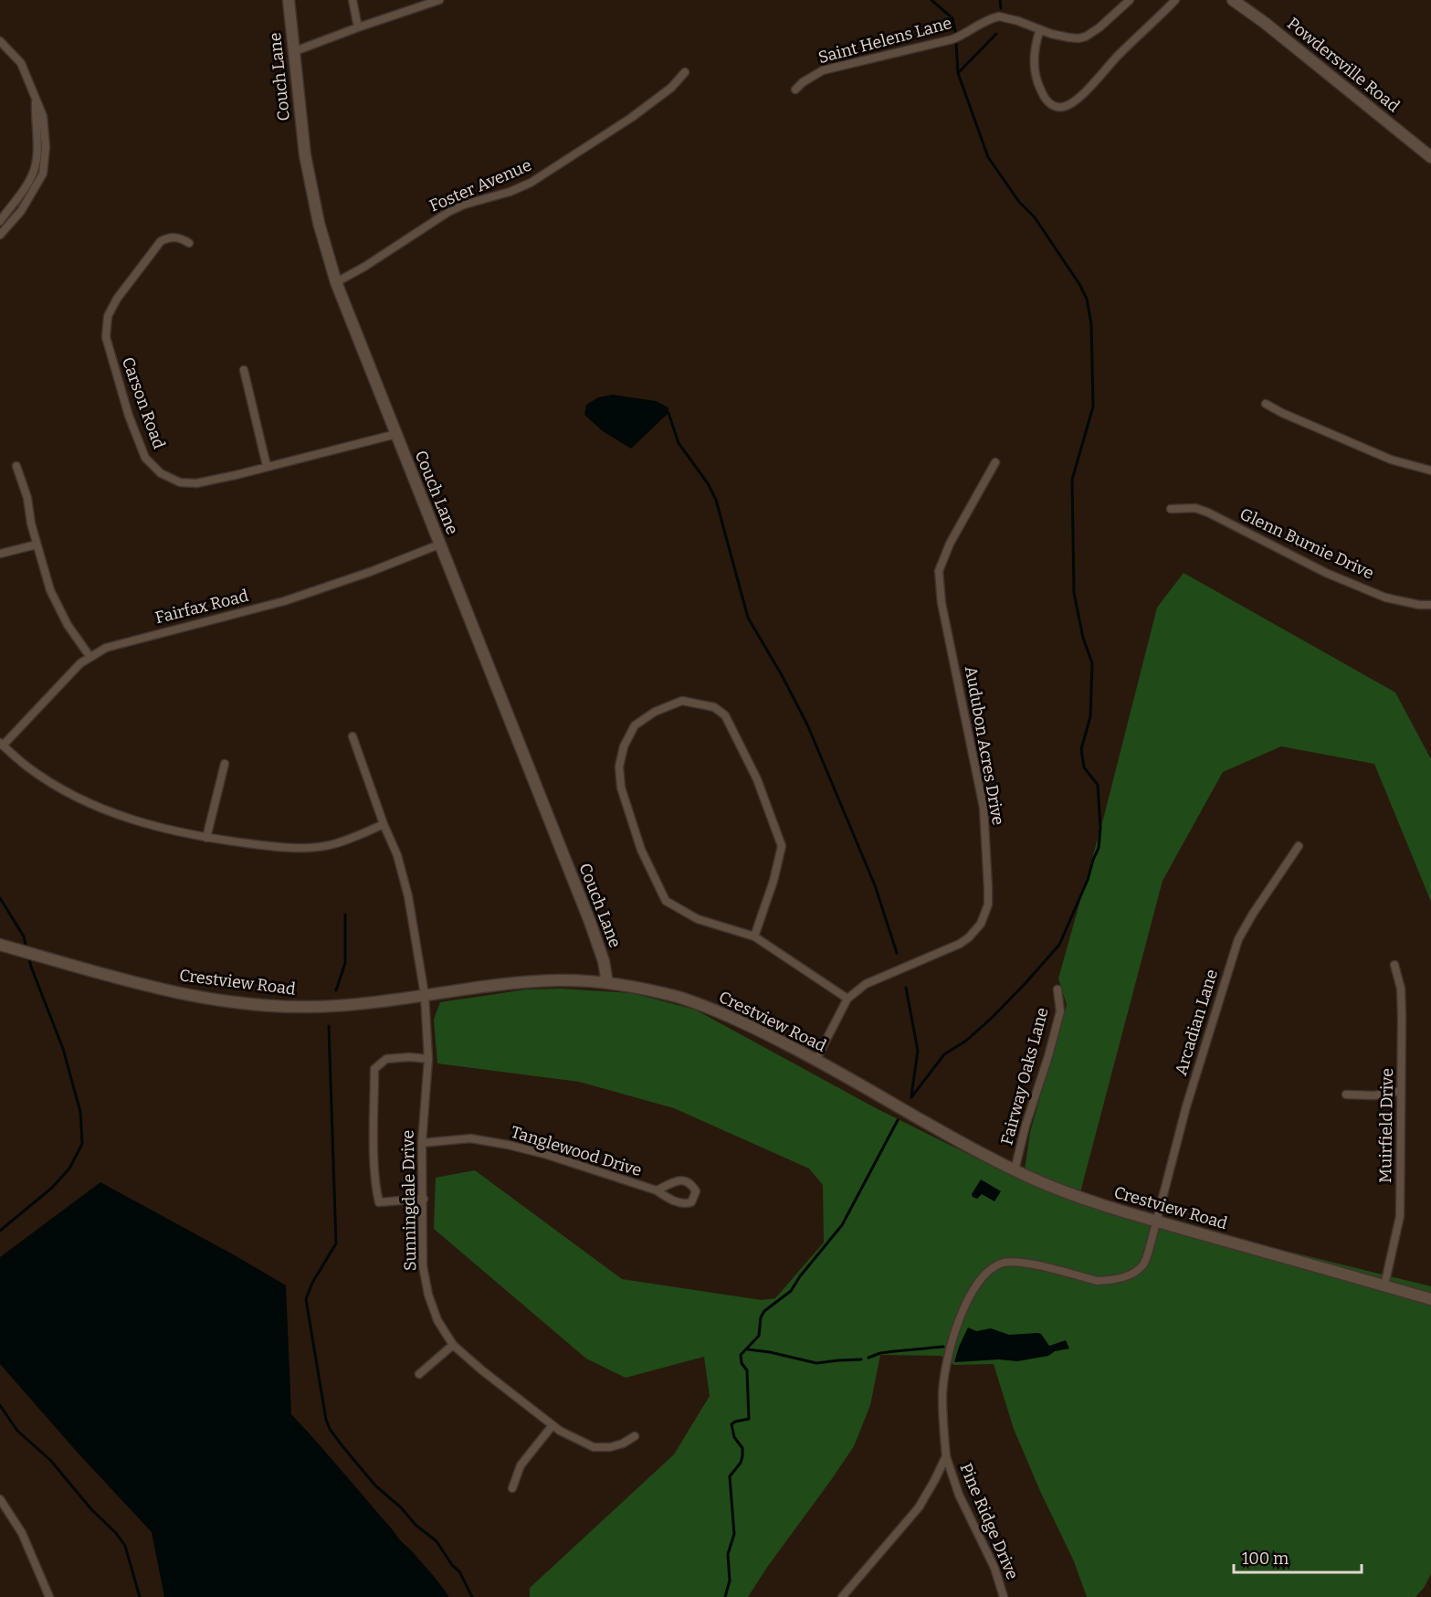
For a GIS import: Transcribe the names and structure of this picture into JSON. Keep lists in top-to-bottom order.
{
  "streets": {
    "street": [
      "Saint Helens Lane",
      "Powdersville Road",
      "Couch Lane",
      "Foster Avenue",
      "Carson Road",
      "Glenn Burnie Drive",
      "Fairfax Road",
      "Audubon Acres Drive",
      "Crestview Road",
      "Arcadian Lane",
      "Fairway Oaks Lane",
      "Muirfield Drive",
      "Tanglewood Drive",
      "Sunningdale Drive",
      "Pine Ridge Drive"
    ]
  },
  "crossings": [
    ["Couch Lane", "Foster Avenue"],
    ["Couch Lane", "Carson Road"],
    ["Couch Lane", "Fairfax Road"],
    ["Couch Lane", "Crestview Road"],
    ["Audubon Acres Drive", "Crestview Road"],
    ["Crestview Road", "Arcadian Lane"],
    ["Crestview Road", "Fairway Oaks Lane"],
    ["Crestview Road", "Muirfield Drive"],
    ["Crestview Road", "Sunningdale Drive"],
    ["Crestview Road", "Pine Ridge Drive"],
    ["Arcadian Lane", "Pine Ridge Drive"],
    ["Tanglewood Drive", "Sunningdale Drive"]
  ],
  "scale_bar": "100 m"
}
